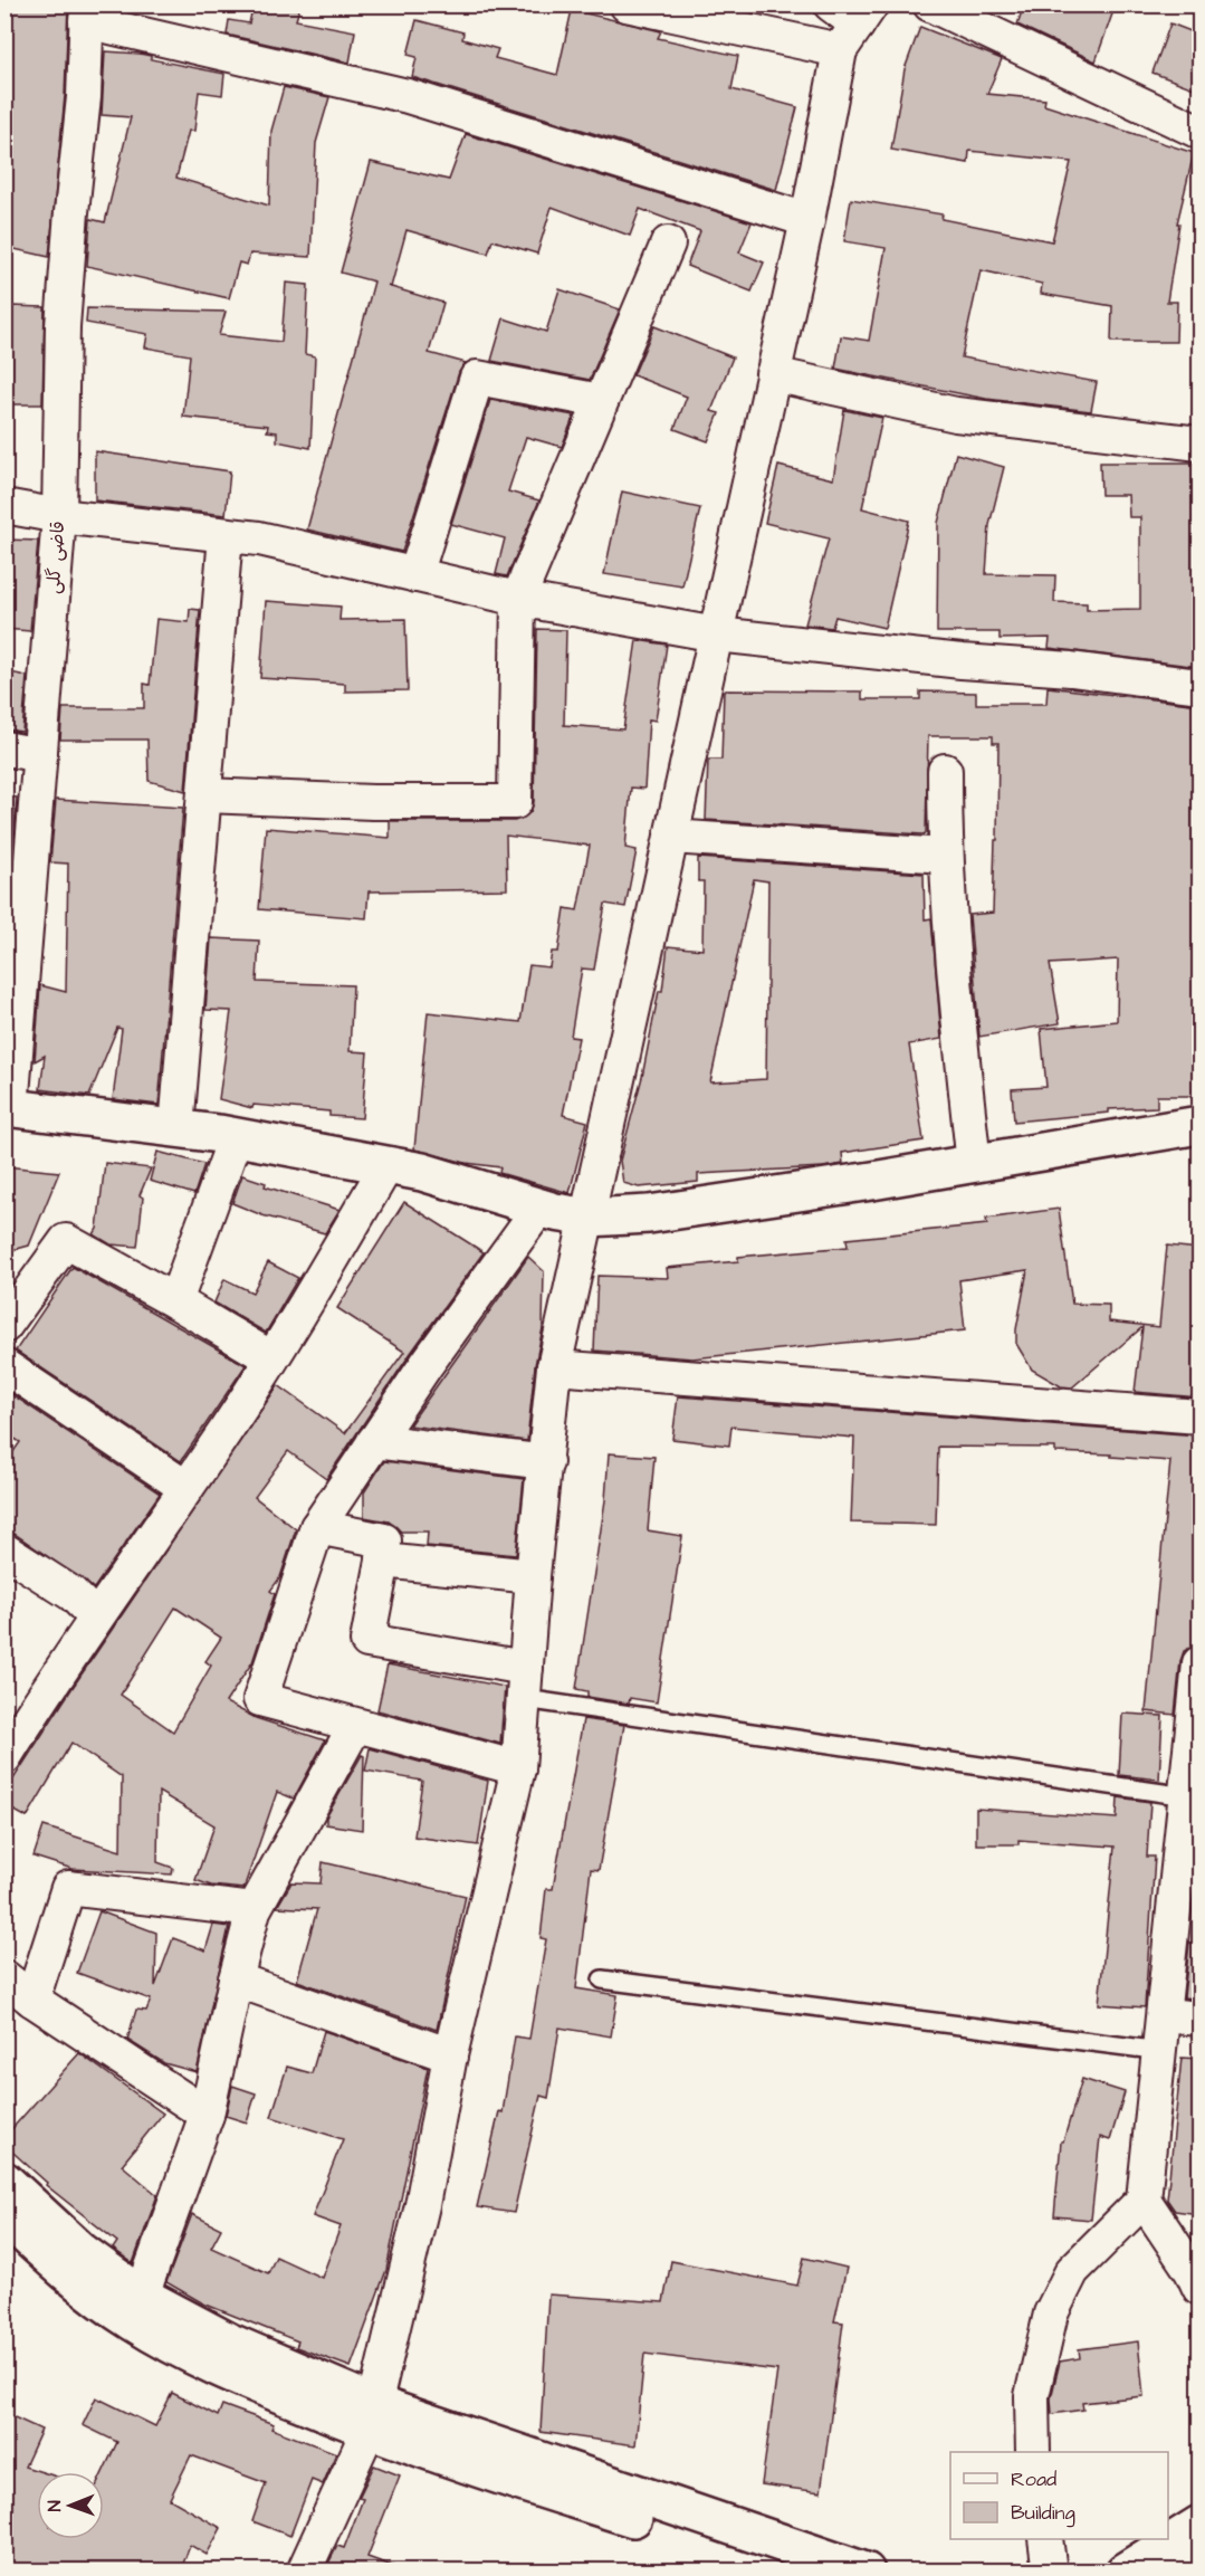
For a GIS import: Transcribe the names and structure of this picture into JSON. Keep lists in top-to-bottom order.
{
  "streets": {
    "street": ["قاضی گلی"]
  },
  "legend": ["Road", "Building"],
  "north": "left"
}
